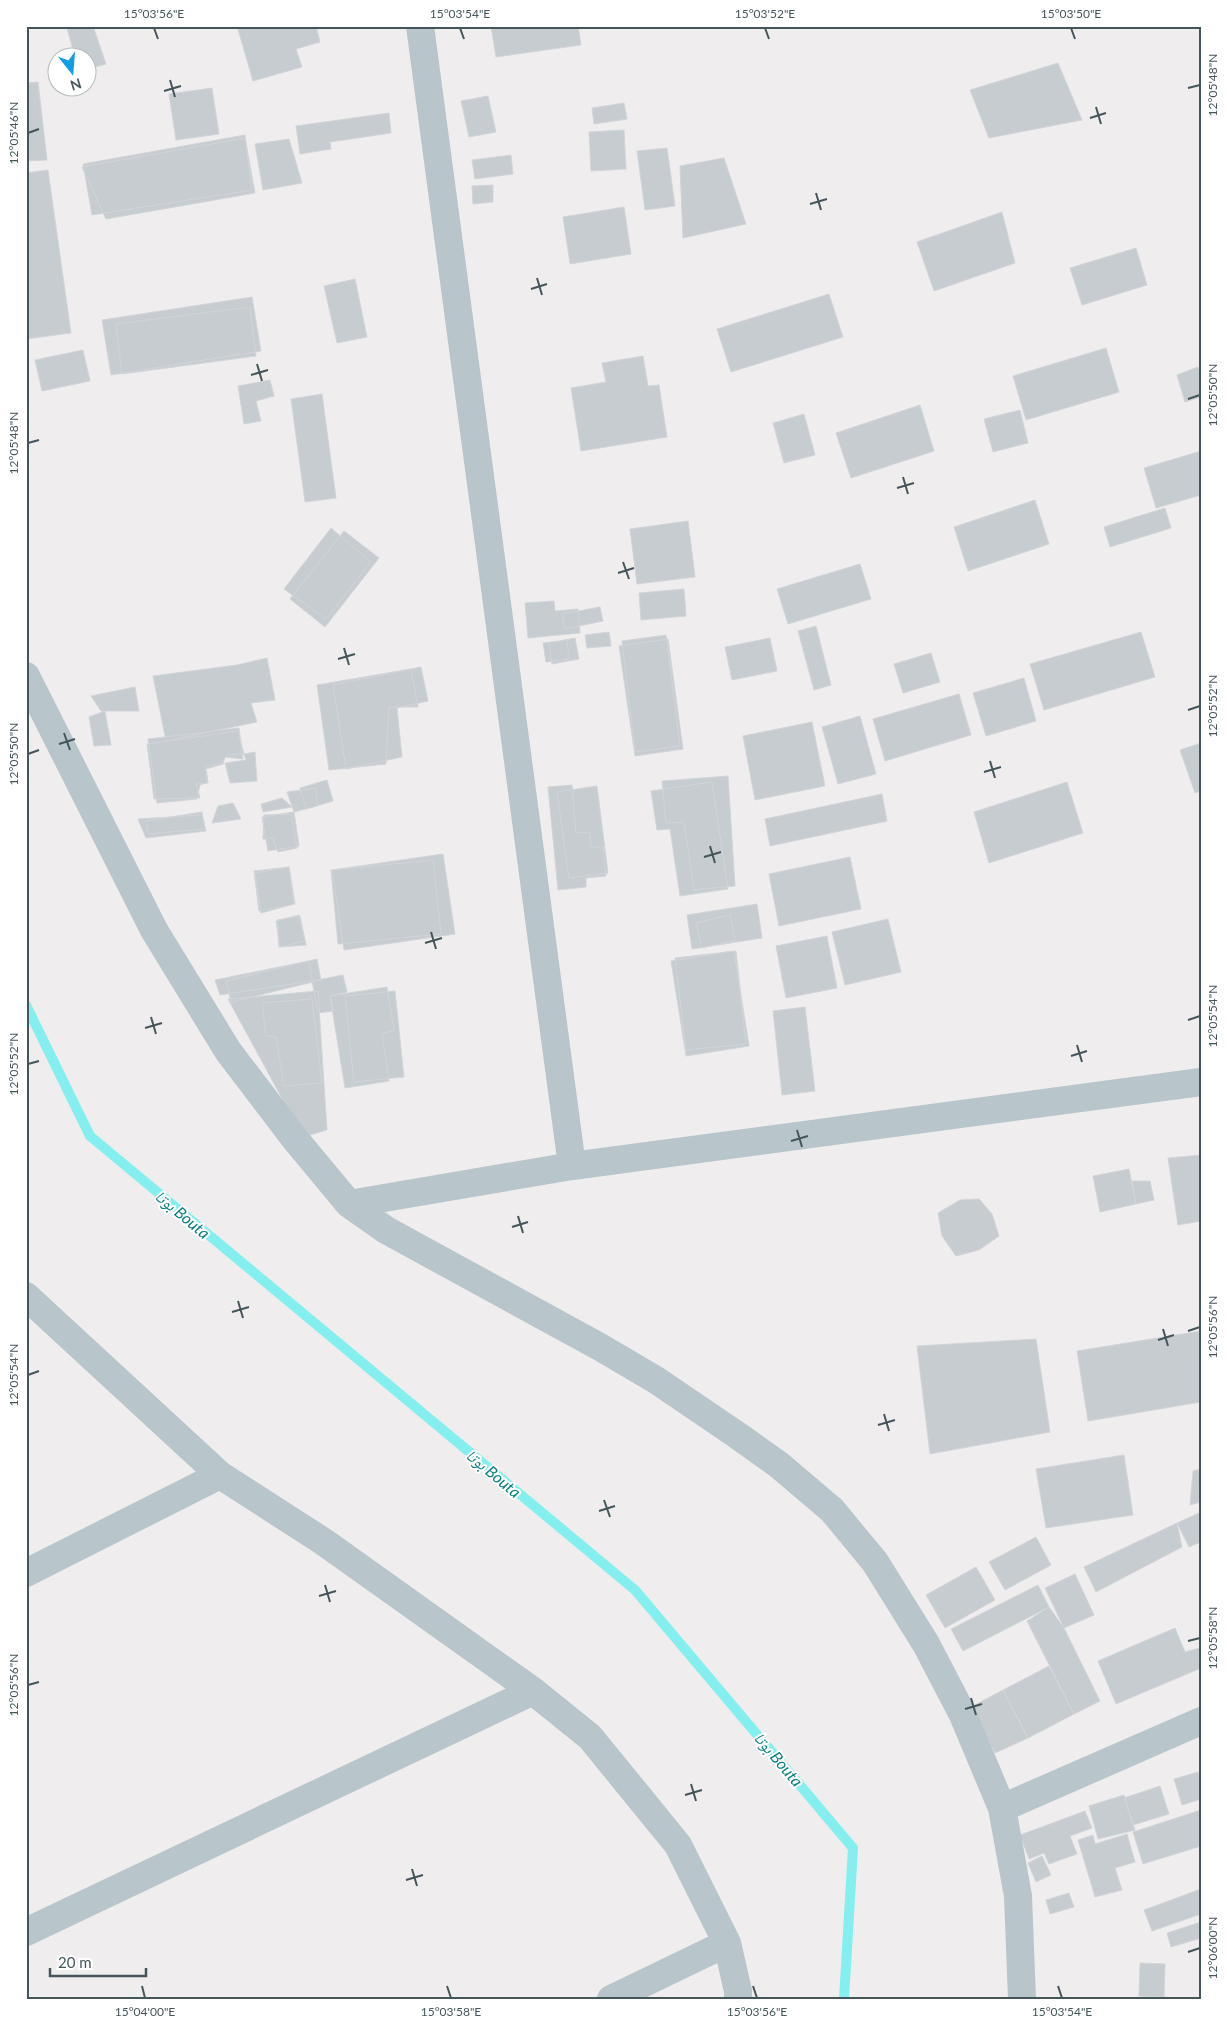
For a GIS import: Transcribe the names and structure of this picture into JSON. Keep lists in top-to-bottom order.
{
  "water": ["بوتا Bouta"],
  "scale_bar": "20 m",
  "north": "bottom",
  "coordinates": [
    "15°03'56\"E",
    "15°03'54\"E",
    "15°03'52\"E",
    "15°03'50\"E",
    "12°05'48\"N",
    "12°05'46\"N",
    "12°05'50\"N",
    "12°05'52\"N",
    "12°05'54\"N",
    "12°05'56\"N",
    "12°05'58\"N",
    "12°06'00\"N",
    "15°04'00\"E",
    "15°03'58\"E"
  ]
}
